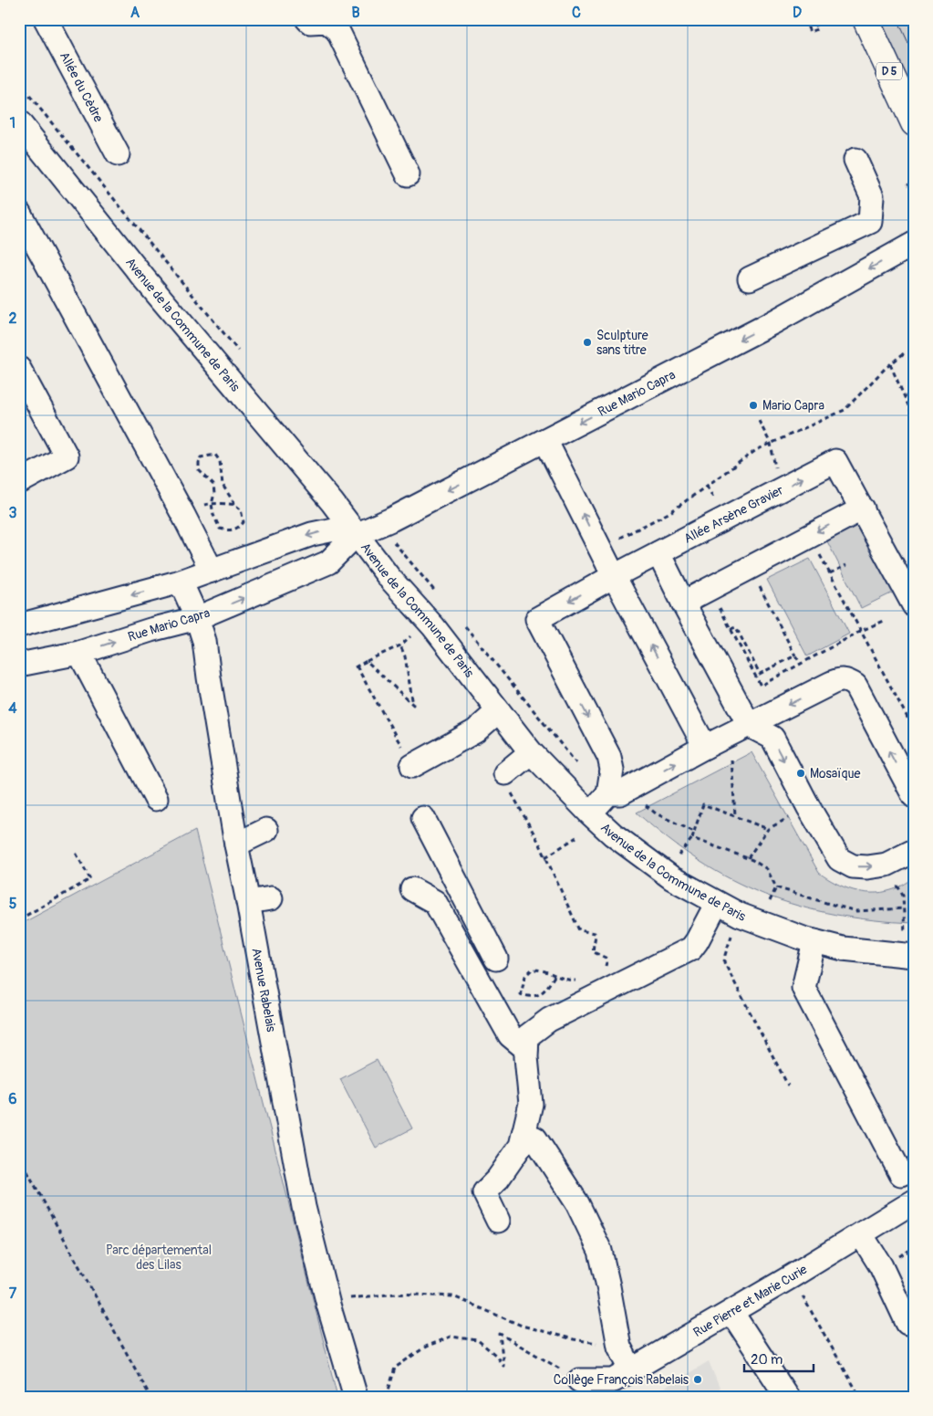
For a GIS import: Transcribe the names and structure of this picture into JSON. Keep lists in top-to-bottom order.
{
  "streets": {
    "main road": ["D 5"],
    "street": [
      "Allée du Cèdre",
      "Avenue de la Commune de Paris",
      "Rue Mario Capra",
      "Allée Arsène Gravier",
      "Avenue Rabelais",
      "Rue Pierre et Marie Curie"
    ]
  },
  "crossings": [
    ["Avenue de la Commune de Paris", "Rue Mario Capra"],
    ["Rue Mario Capra", "Avenue Rabelais"]
  ],
  "parks": ["Parc départemental des Lilas"],
  "places": [
    "Sculpture sans titre",
    "Mario Capra",
    "Mosaïque",
    "Collège François Rabelais"
  ],
  "scale_bar": "20 m",
  "grid": {
    "columns": [
      "A",
      "B",
      "C",
      "D"
    ],
    "rows": [
      "1",
      "2",
      "3",
      "4",
      "5",
      "6",
      "7"
    ]
  }
}
